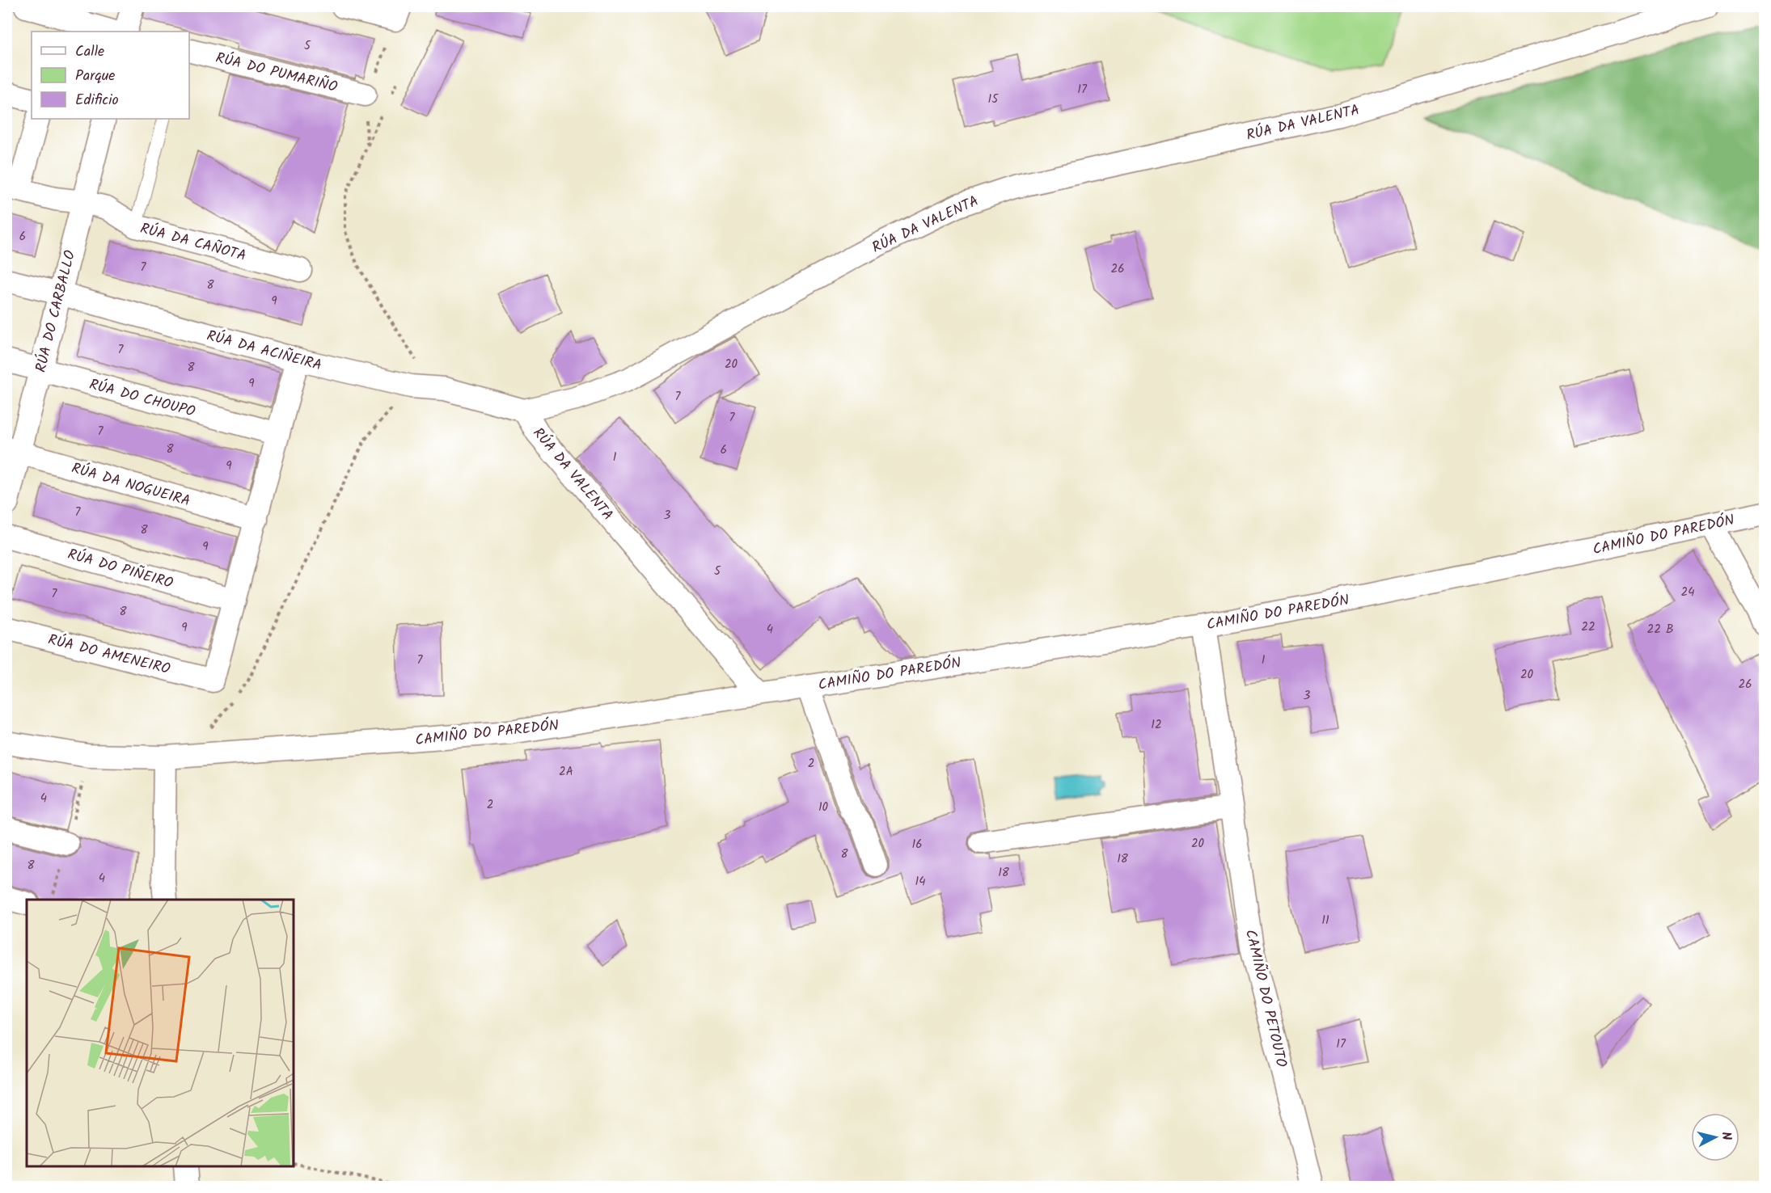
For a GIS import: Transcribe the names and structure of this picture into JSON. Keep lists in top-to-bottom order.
{
  "streets": {
    "street": [
      "RÚA DO PUMARIÑO",
      "RÚA DA VALENTA",
      "RÚA DA CAÑOTA",
      "RÚA DO CARBALLO",
      "RÚA DA ACIÑEIRA",
      "RÚA DO CHOUPO",
      "RÚA DA NOGUEIRA",
      "CAMIÑO DO PAREDÓN",
      "RÚA DO PIÑEIRO",
      "RÚA DO AMENEIRO",
      "CAMIÑO DO PETOUTO"
    ]
  },
  "crossings": [
    ["RÚA DA VALENTA", "RÚA DA ACIÑEIRA"],
    ["RÚA DA VALENTA", "CAMIÑO DO PAREDÓN"],
    ["RÚA DA CAÑOTA", "RÚA DO CARBALLO"],
    ["RÚA DO CARBALLO", "RÚA DA ACIÑEIRA"],
    ["RÚA DO CARBALLO", "RÚA DO CHOUPO"],
    ["RÚA DO CARBALLO", "RÚA DA NOGUEIRA"],
    ["CAMIÑO DO PAREDÓN", "CAMIÑO DO PETOUTO"],
    ["RÚA DO PIÑEIRO", "RÚA DO AMENEIRO"]
  ],
  "house_numbers": [
    "5",
    "17",
    "15",
    "6",
    "7",
    "26",
    "8",
    "9",
    "7",
    "20",
    "8",
    "9",
    "7",
    "7",
    "7",
    "8",
    "6",
    "1",
    "9",
    "7",
    "3",
    "8",
    "9",
    "5",
    "24",
    "7",
    "8",
    "22",
    "9",
    "4",
    "22 B",
    "7",
    "1",
    "20",
    "26",
    "3",
    "12",
    "2",
    "2A",
    "4",
    "2",
    "10",
    "20",
    "16",
    "8",
    "18",
    "8",
    "18",
    "4",
    "14",
    "11",
    "17"
  ],
  "legend": ["Calle", "Parque", "Edificio"],
  "north": "right"
}
